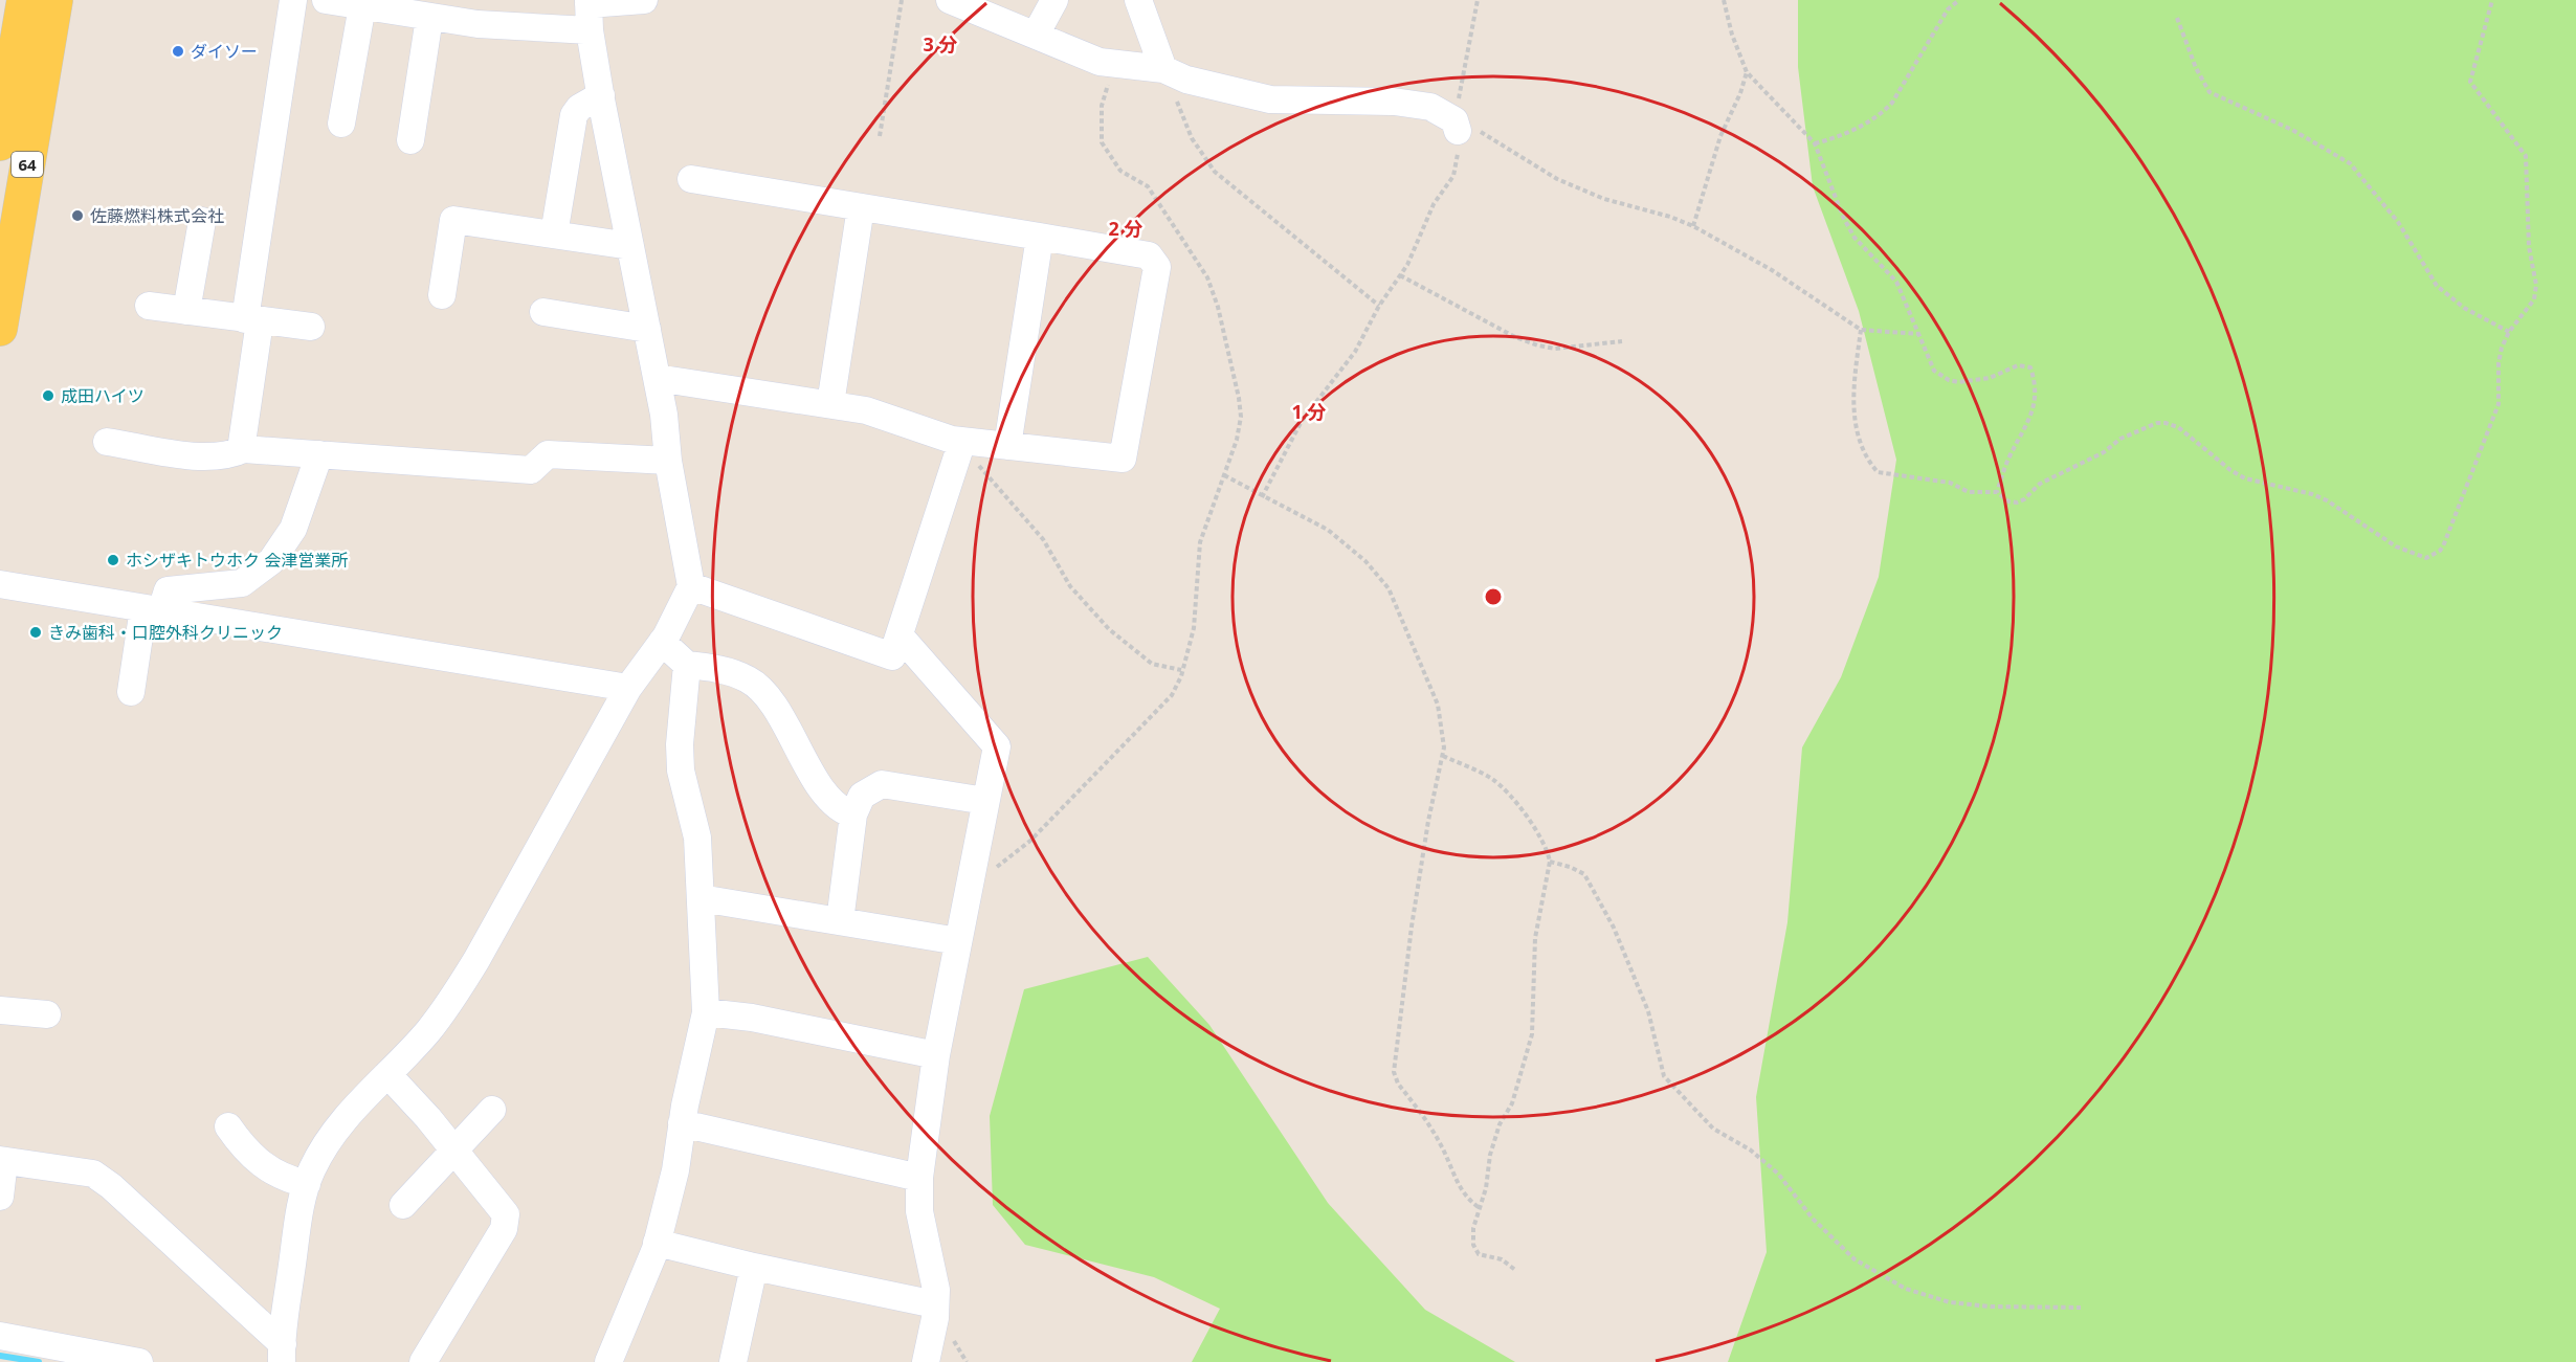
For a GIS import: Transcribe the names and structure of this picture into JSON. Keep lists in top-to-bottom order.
{
  "streets": {
    "main road": ["64"]
  },
  "places": [
    "ダイソー",
    "佐藤燃料株式会社",
    "成田ハイツ",
    "ホシザキトウホク 会津営業所",
    "きみ歯科・口腔外科クリニック"
  ],
  "rings": ["3 分", "2 分", "1 分"]
}
